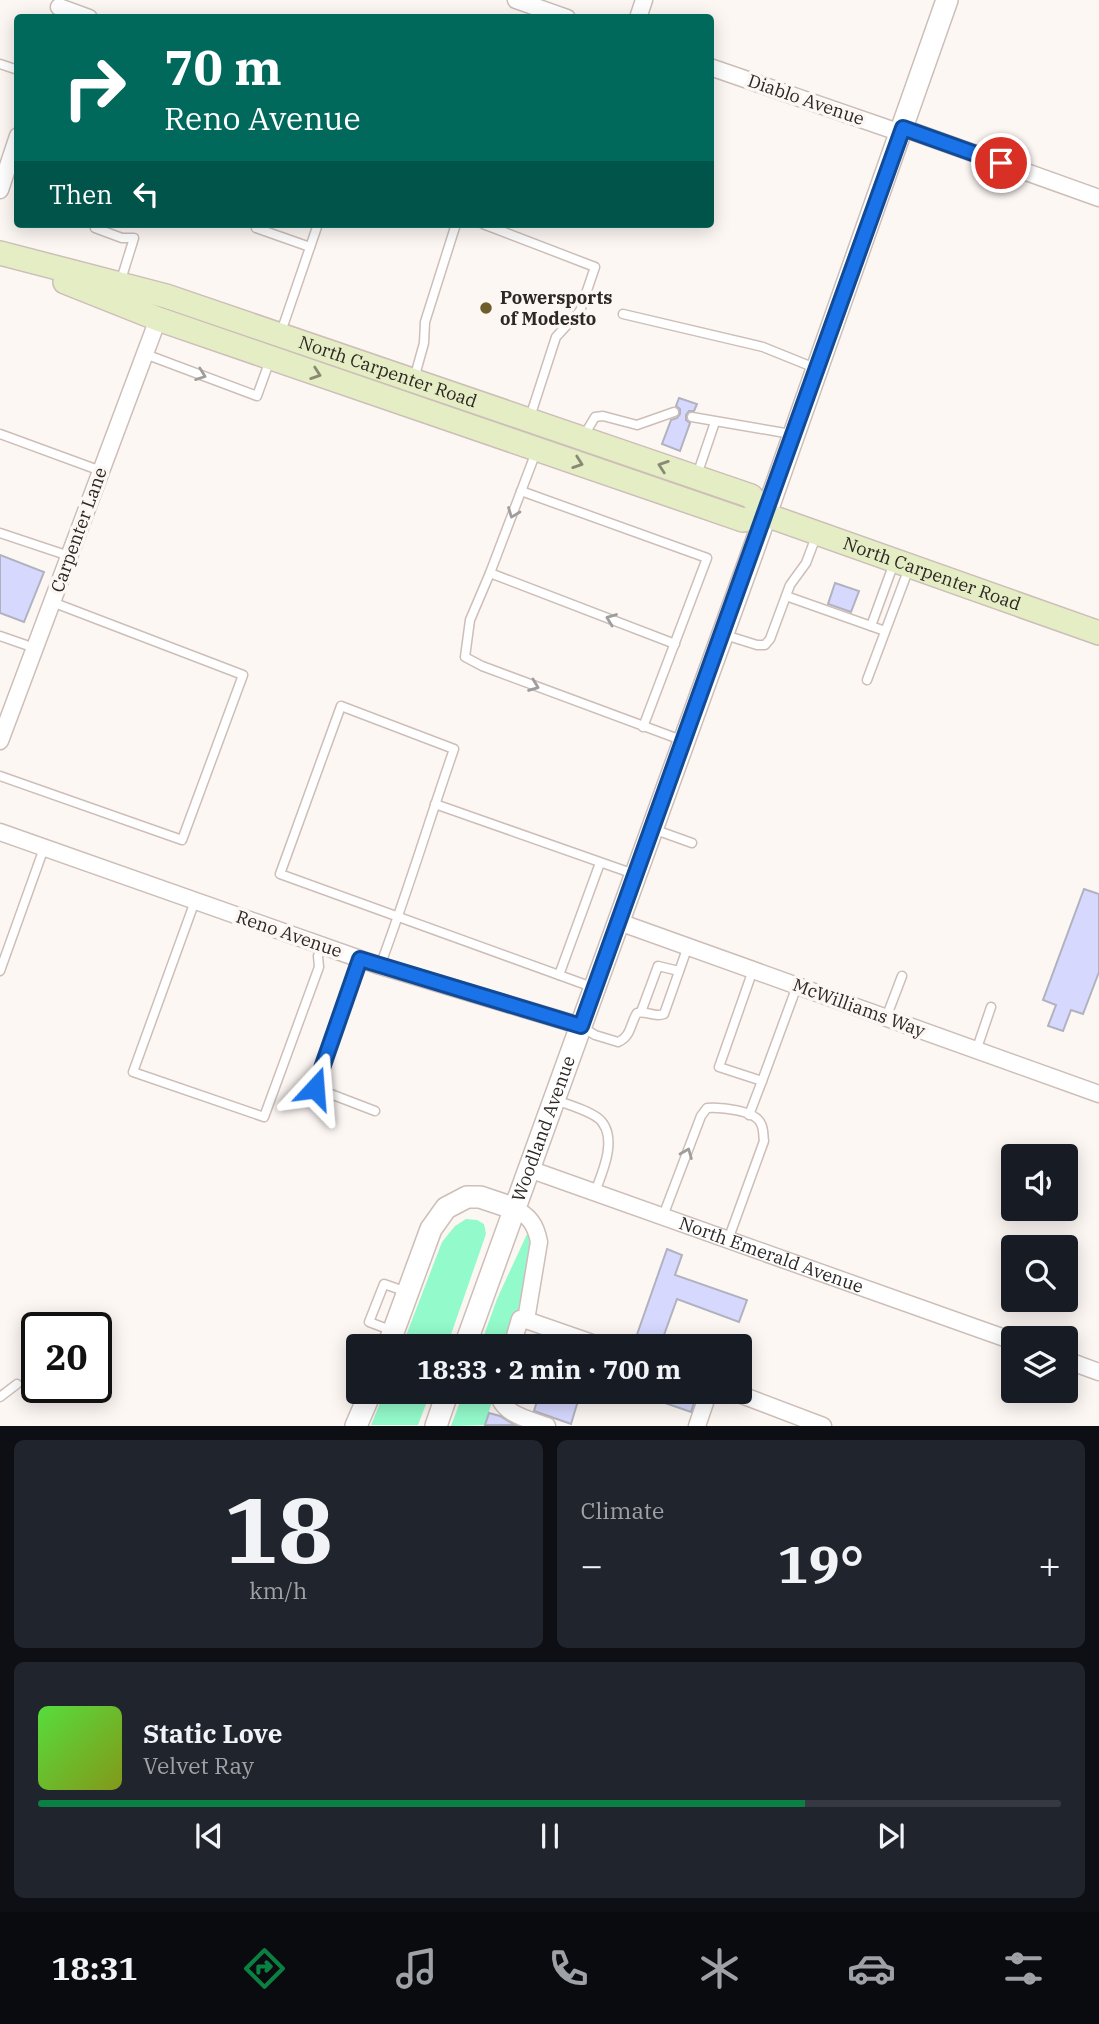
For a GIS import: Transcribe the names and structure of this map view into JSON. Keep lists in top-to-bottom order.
{
  "streets": {
    "main road": ["North Carpenter Road"],
    "street": [
      "Diablo Avenue",
      "Carpenter Lane",
      "Reno Avenue",
      "McWilliams Way",
      "Woodland Avenue",
      "North Emerald Avenue"
    ]
  },
  "crossings": [
    ["Diablo Avenue", "Woodland Avenue"],
    ["North Carpenter Road", "Carpenter Lane"],
    ["North Carpenter Road", "Woodland Avenue"],
    ["Reno Avenue", "Woodland Avenue"],
    ["McWilliams Way", "Woodland Avenue"],
    ["Woodland Avenue", "North Emerald Avenue"]
  ],
  "places": ["Powersports of Modesto"],
  "page": {
    "turn": ["70 m", "Reno Avenue"],
    "then": "Then",
    "limit": "20",
    "trip": "18:33 · 2 min · 700 m",
    "tile": [
      ["18", "km/h"],
      "Climate"
    ],
    "heat": ["−", "19°", "+"],
    "song": ["Static Love", "Velvet Ray"],
    "tabs": "18:31"
  }
}
